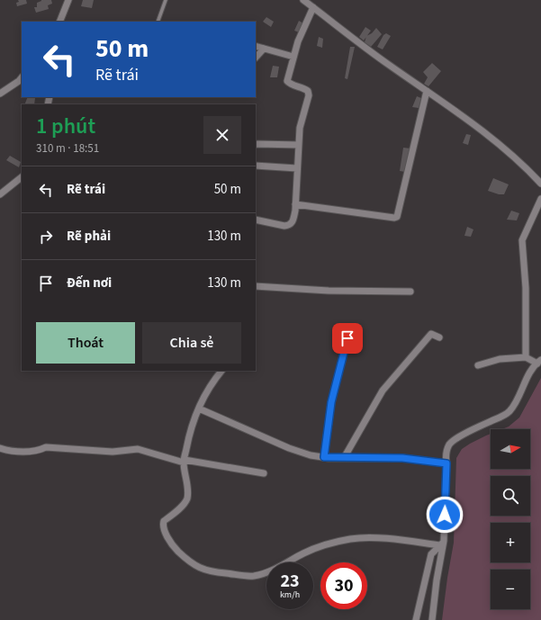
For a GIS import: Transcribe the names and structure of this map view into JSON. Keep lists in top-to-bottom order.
{
  "north": "right",
  "page": {
    "turn": ["50 m", "Rẽ trái"],
    "heading": ["1 phút", "310 m · 18:51"],
    "list": [
      {
        "name": "Rẽ trái",
        "value": "50 m"
      },
      {
        "name": "Rẽ phải",
        "value": "130 m"
      },
      {
        "name": "Đến nơi",
        "value": "130 m"
      }
    ],
    "buttons": ["Thoát", "Chia sẻ"],
    "map_buttons": ["+", "−"],
    "speed": "23 km/h",
    "limit": "30"
  }
}
